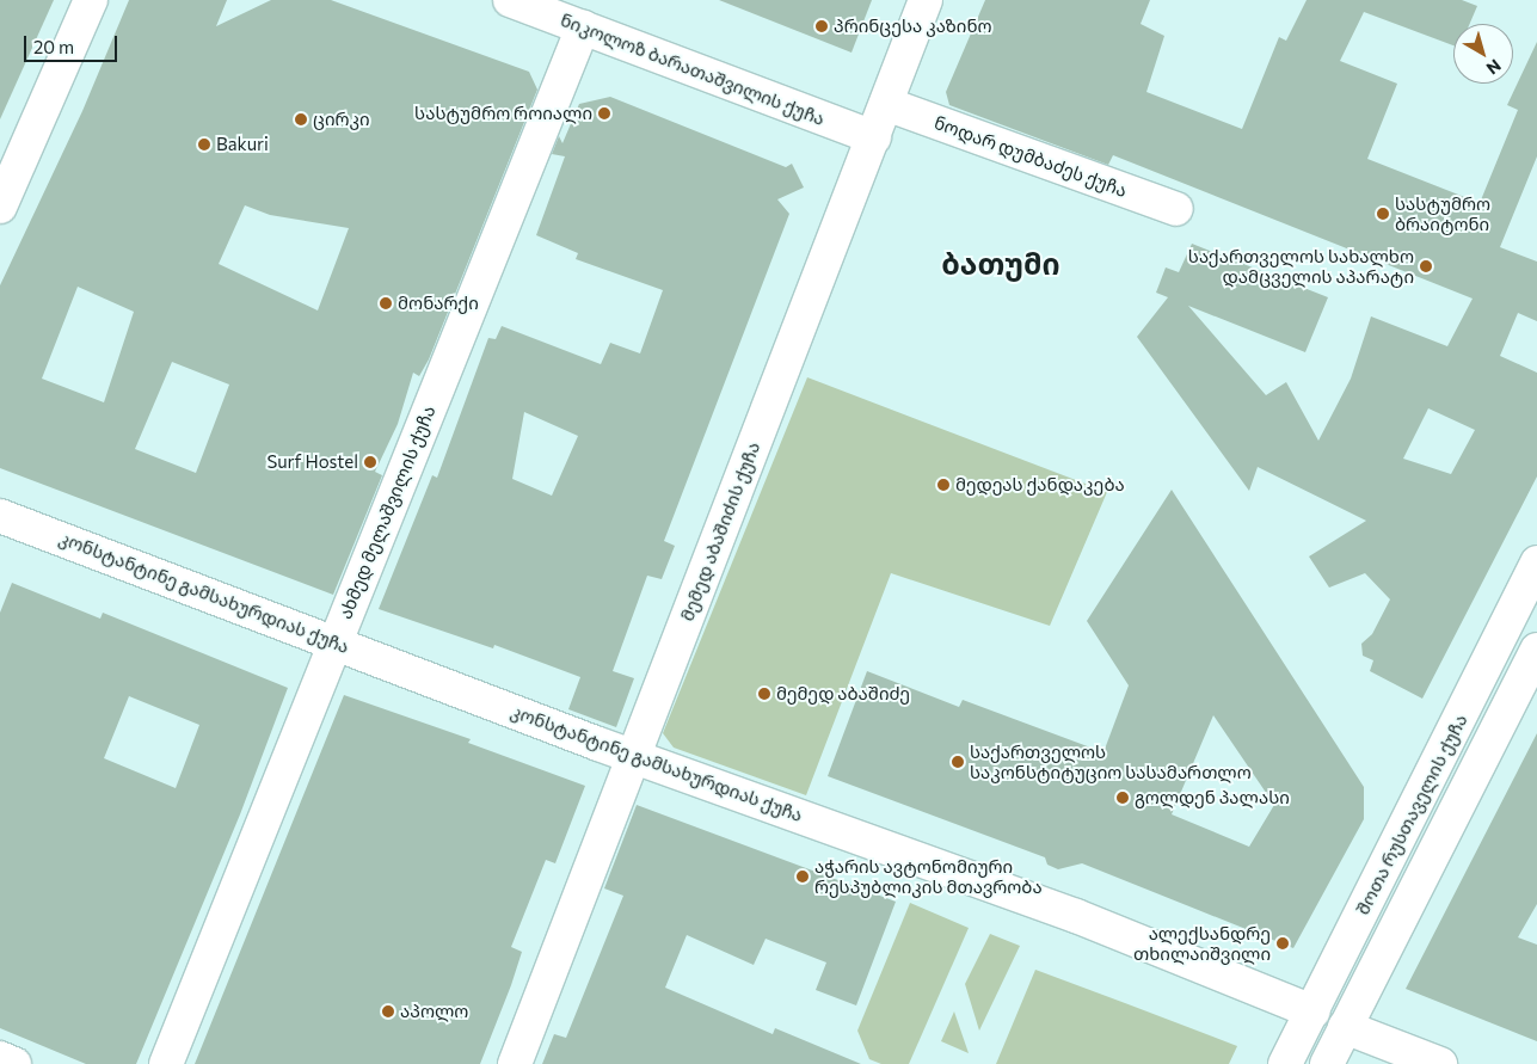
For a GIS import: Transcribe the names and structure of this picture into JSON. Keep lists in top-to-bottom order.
{
  "streets": {
    "street": [
      "ნიკოლოზ ბარათაშვილის ქუჩა",
      "ნოდარ დუმბაძეს ქუჩა",
      "ახმედ მელაშვილის ქუჩა",
      "მემედ აბაშიძის ქუჩა",
      "კონსტანტინე გამსახურდიას ქუჩა",
      "შოთა რუსთაველის ქუჩა"
    ]
  },
  "crossings": [
    ["ნიკოლოზ ბარათაშვილის ქუჩა", "ახმედ მელაშვილის ქუჩა"],
    ["ნიკოლოზ ბარათაშვილის ქუჩა", "მემედ აბაშიძის ქუჩა"],
    ["ნოდარ დუმბაძეს ქუჩა", "მემედ აბაშიძის ქუჩა"],
    ["ახმედ მელაშვილის ქუჩა", "კონსტანტინე გამსახურდიას ქუჩა"],
    ["მემედ აბაშიძის ქუჩა", "კონსტანტინე გამსახურდიას ქუჩა"],
    ["კონსტანტინე გამსახურდიას ქუჩა", "შოთა რუსთაველის ქუჩა"]
  ],
  "districts": ["ბათუმი"],
  "places": [
    "პრინცესა კაზინო",
    "სასტუმრო როიალი",
    "ცირკი",
    "Bakuri",
    "სასტუმრო ბრაიტონი",
    "საქართველოს სახალხო დამცველის აპარატი",
    "მონარქი",
    "Surf Hostel",
    "მედეას ქანდაკება",
    "მემედ აბაშიძე",
    "საქართველოს საკონსტიტუციო სასამართლო",
    "გოლდენ პალასი",
    "აჭარის ავტონომიური რესპუბლიკის მთავრობა",
    "ალექსანდრე თხილაიშვილი",
    "აპოლო"
  ],
  "scale_bar": "20 m",
  "north": "bottom right"
}
